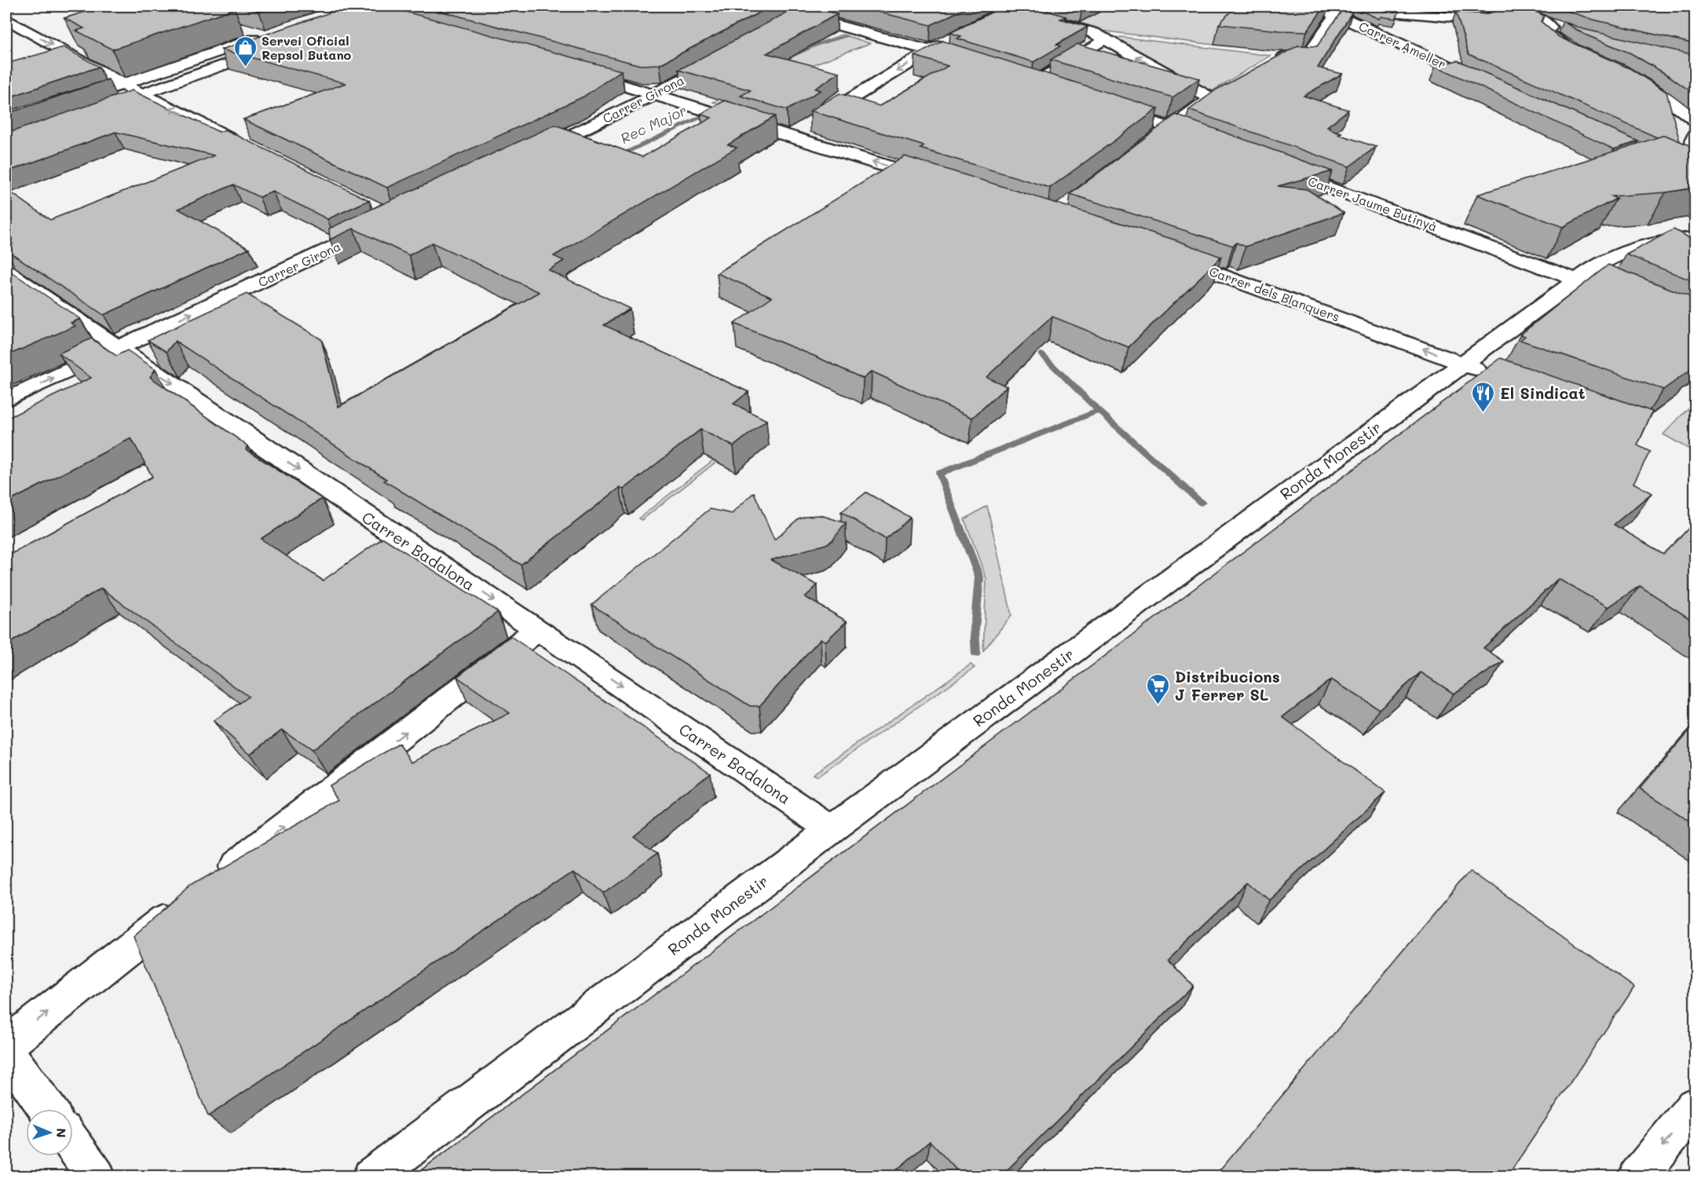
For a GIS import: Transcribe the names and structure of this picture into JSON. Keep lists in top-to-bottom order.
{
  "streets": {
    "street": [
      "Carrer Ameller",
      "Carrer Girona",
      "Carrer Jaume Butinyà",
      "Carrer dels Blanquers",
      "Ronda Monestir",
      "Carrer Badalona"
    ]
  },
  "crossings": [
    ["Carrer Girona", "Carrer Badalona"],
    ["Carrer Jaume Butinyà", "Ronda Monestir"],
    ["Carrer dels Blanquers", "Ronda Monestir"],
    ["Ronda Monestir", "Carrer Badalona"]
  ],
  "one_way": ["Carrer dels Blanquers", "Carrer Badalona"],
  "water": ["Rec Major"],
  "places": {
    "shop": ["Servei Oficial Repsol Butano"],
    "restaurant": ["El Sindicat"],
    "supermarket": ["Distribucions J Ferrer SL"]
  },
  "north": "right"
}
